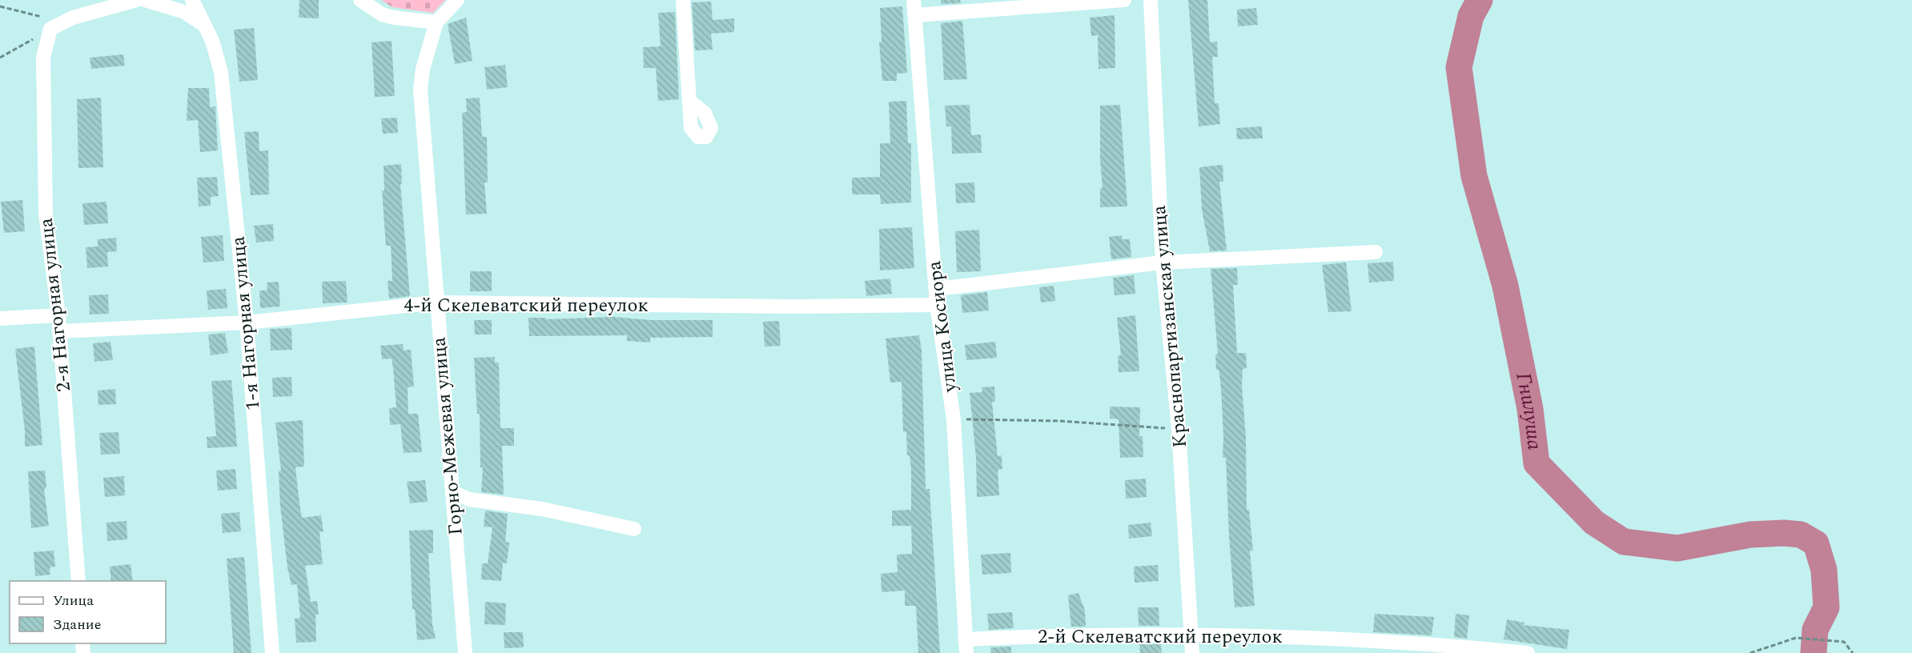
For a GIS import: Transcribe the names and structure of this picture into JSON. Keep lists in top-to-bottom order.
{
  "streets": {
    "street": [
      "2-я Нагорная улица",
      "4-й Скелеватский переулок",
      "1-я Нагорная улица",
      "улица Косиора",
      "Краснопартизанская улица",
      "Горно-Межевая улица",
      "2-й Скелеватский переулок"
    ]
  },
  "crossings": [
    ["2-я Нагорная улица", "4-й Скелеватский переулок"],
    ["4-й Скелеватский переулок", "1-я Нагорная улица"],
    ["4-й Скелеватский переулок", "улица Косиора"],
    ["4-й Скелеватский переулок", "Горно-Межевая улица"],
    ["улица Косиора", "2-й Скелеватский переулок"],
    ["Краснопартизанская улица", "2-й Скелеватский переулок"]
  ],
  "water": ["Гнилуша"],
  "legend": ["Улица", "Здание"]
}
